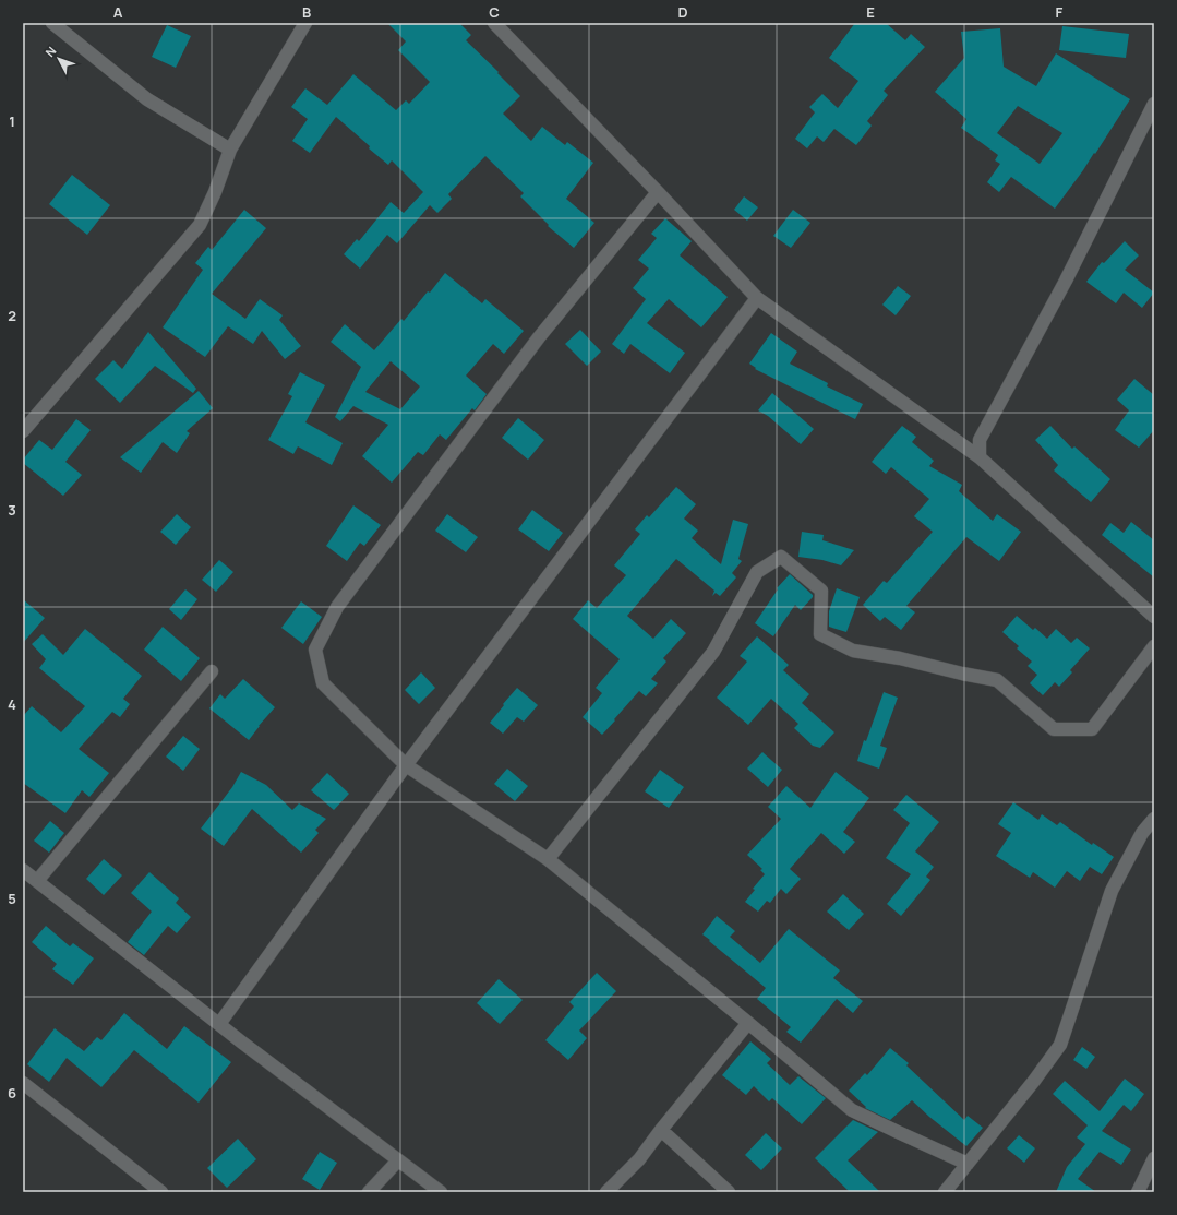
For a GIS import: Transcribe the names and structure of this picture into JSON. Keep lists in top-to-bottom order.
{
  "north": "top left",
  "grid": {
    "columns": [
      "A",
      "B",
      "C",
      "D",
      "E",
      "F"
    ],
    "rows": [
      "1",
      "2",
      "3",
      "4",
      "5",
      "6"
    ]
  }
}
